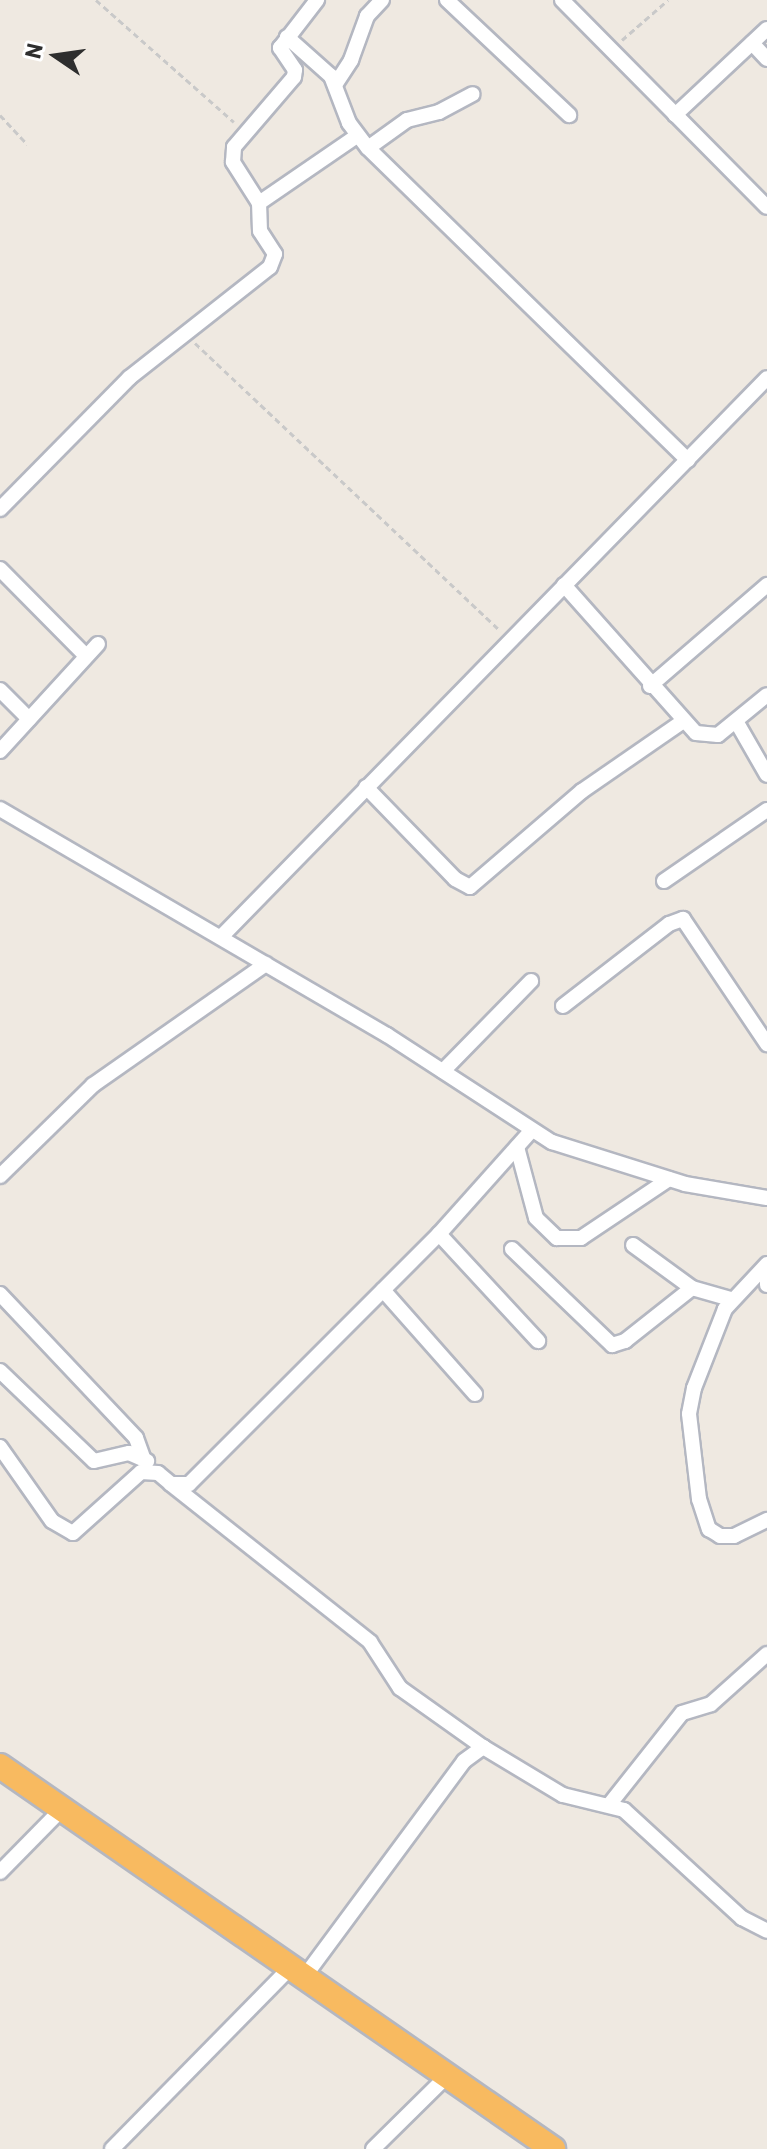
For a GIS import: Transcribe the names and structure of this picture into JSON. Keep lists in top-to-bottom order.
{
  "north": "left"
}
